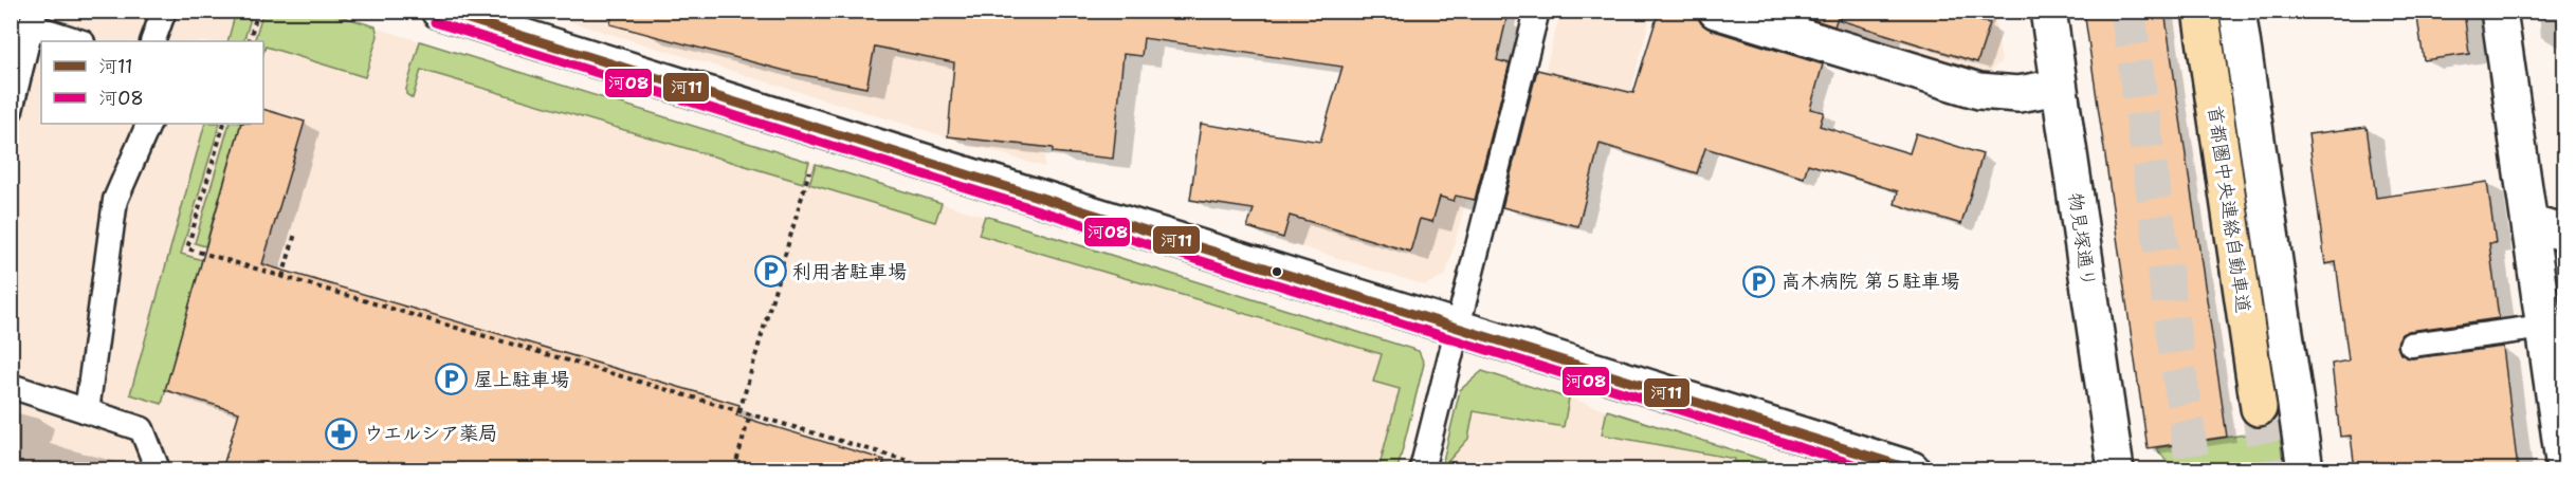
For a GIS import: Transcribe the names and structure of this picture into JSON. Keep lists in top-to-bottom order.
{
  "streets": {
    "highway": ["首都圏中央連絡自動車道"],
    "street": ["物見塚通り"]
  },
  "places": {
    "parking": ["利用者駐車場", "高木病院 第５駐車場", "屋上駐車場"],
    "pharmacy": ["ウエルシア薬局"]
  },
  "lines": ["transit line 河11", "transit line 河08"],
  "legend": ["河11", "河08"]
}
